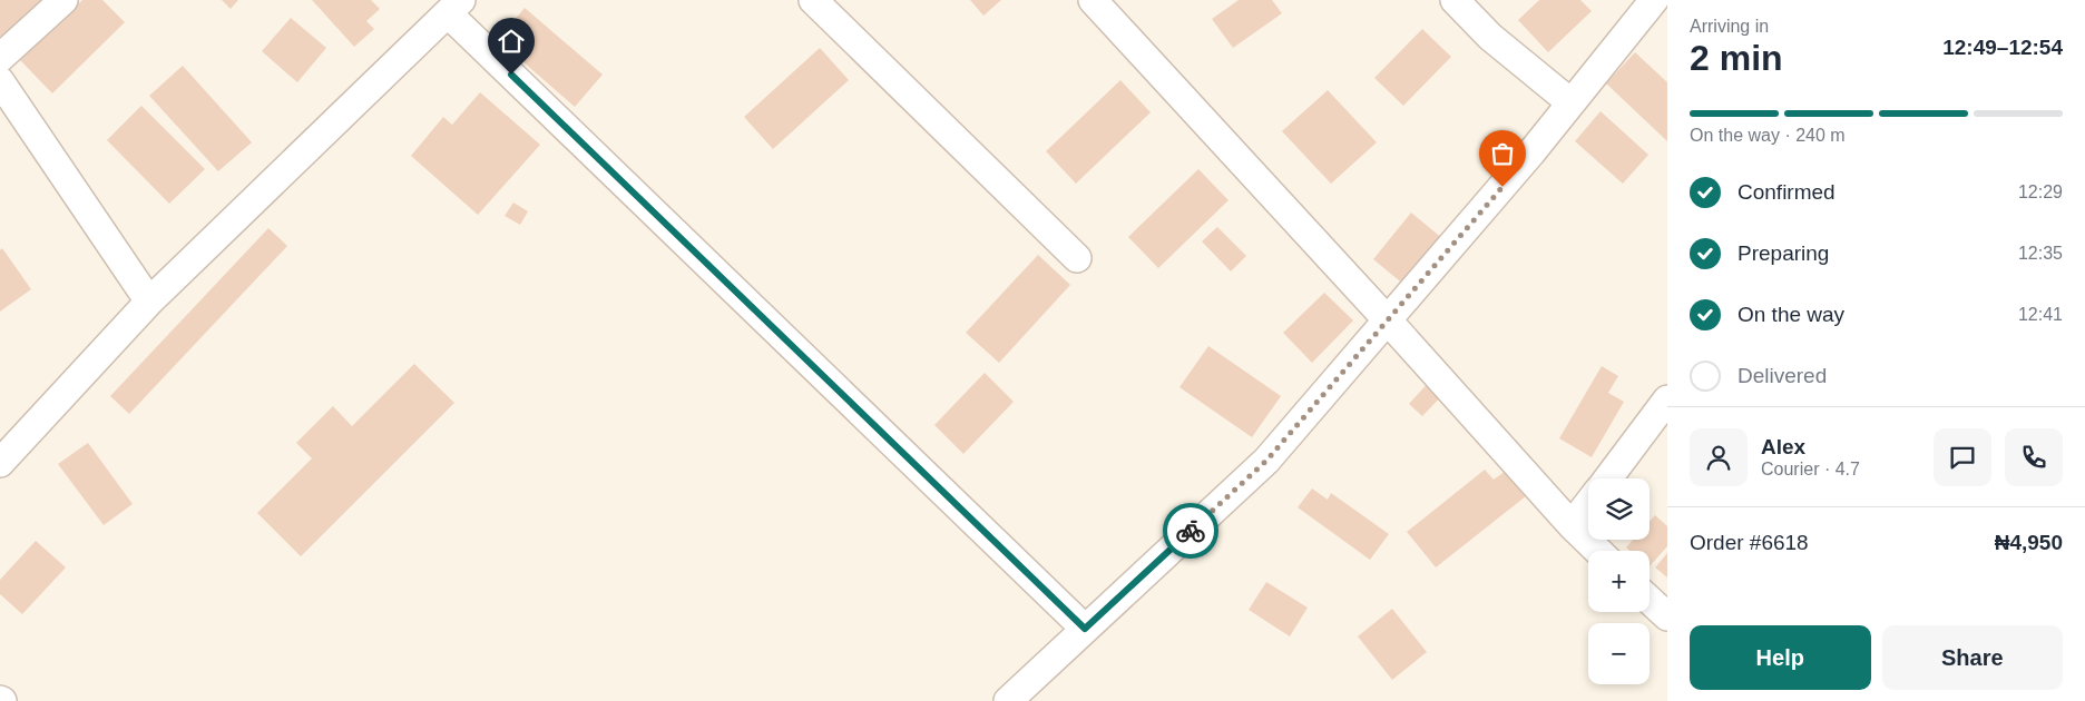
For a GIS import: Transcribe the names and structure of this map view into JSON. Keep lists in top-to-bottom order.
{
  "page": {
    "heading": ["2 min", "Arriving in", "12:49–12:54"],
    "panel": [
      "Alex",
      "Courier · 4.7",
      "Order #6618",
      "₦4,950"
    ],
    "bar": "On the way · 240 m",
    "list": [
      ["Confirmed", "12:29"],
      ["Preparing", "12:35"],
      ["On the way", "12:41"],
      "Delivered"
    ],
    "map_buttons": ["+", "−"],
    "buttons": ["Help", "Share"]
  }
}
